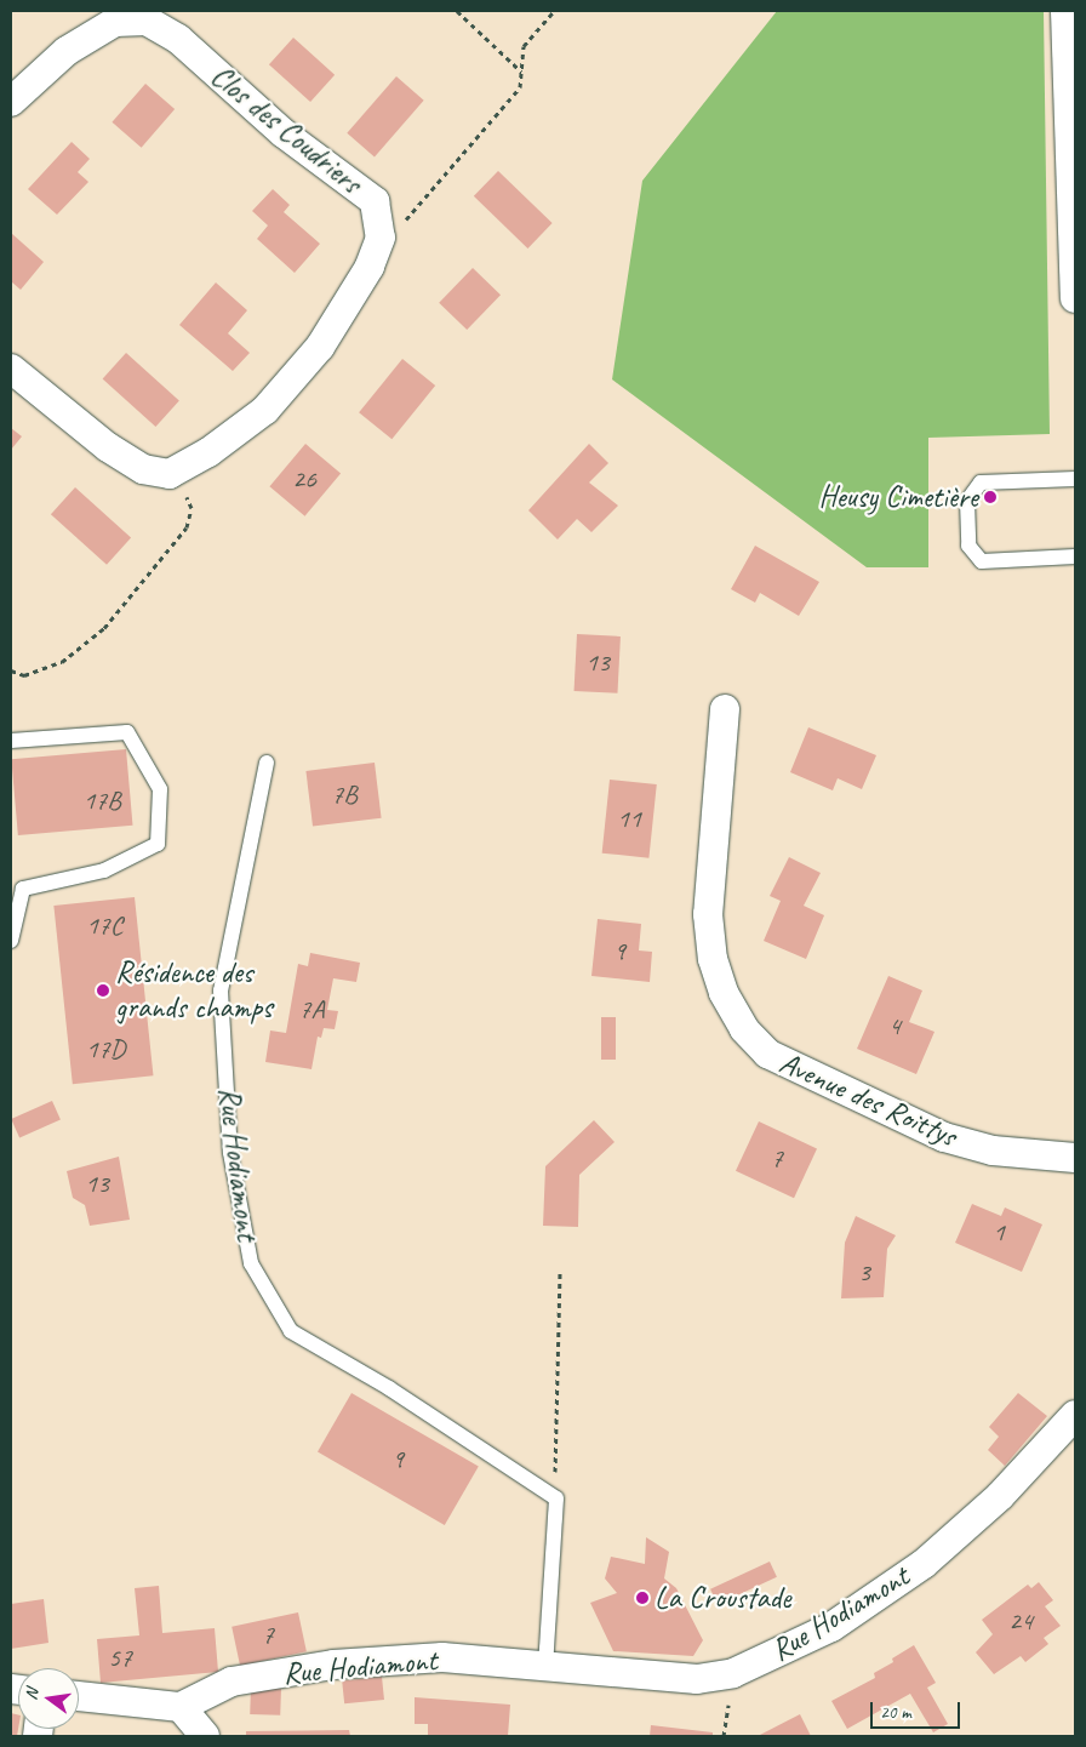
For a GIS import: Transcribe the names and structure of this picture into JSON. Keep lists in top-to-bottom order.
{
  "streets": {
    "street": ["Clos des Coudriers", "Avenue des Roittys", "Rue Hodiamont"]
  },
  "places": ["Heusy Cimetière", "Résidence des grands champs", "La Croustade"],
  "house_numbers": [
    "26",
    "13",
    "7B",
    "17B",
    "11",
    "17C",
    "9",
    "7A",
    "4",
    "17D",
    "7",
    "13",
    "1",
    "3",
    "9",
    "24",
    "7",
    "57"
  ],
  "scale_bar": "20 m",
  "north": "left"
}
